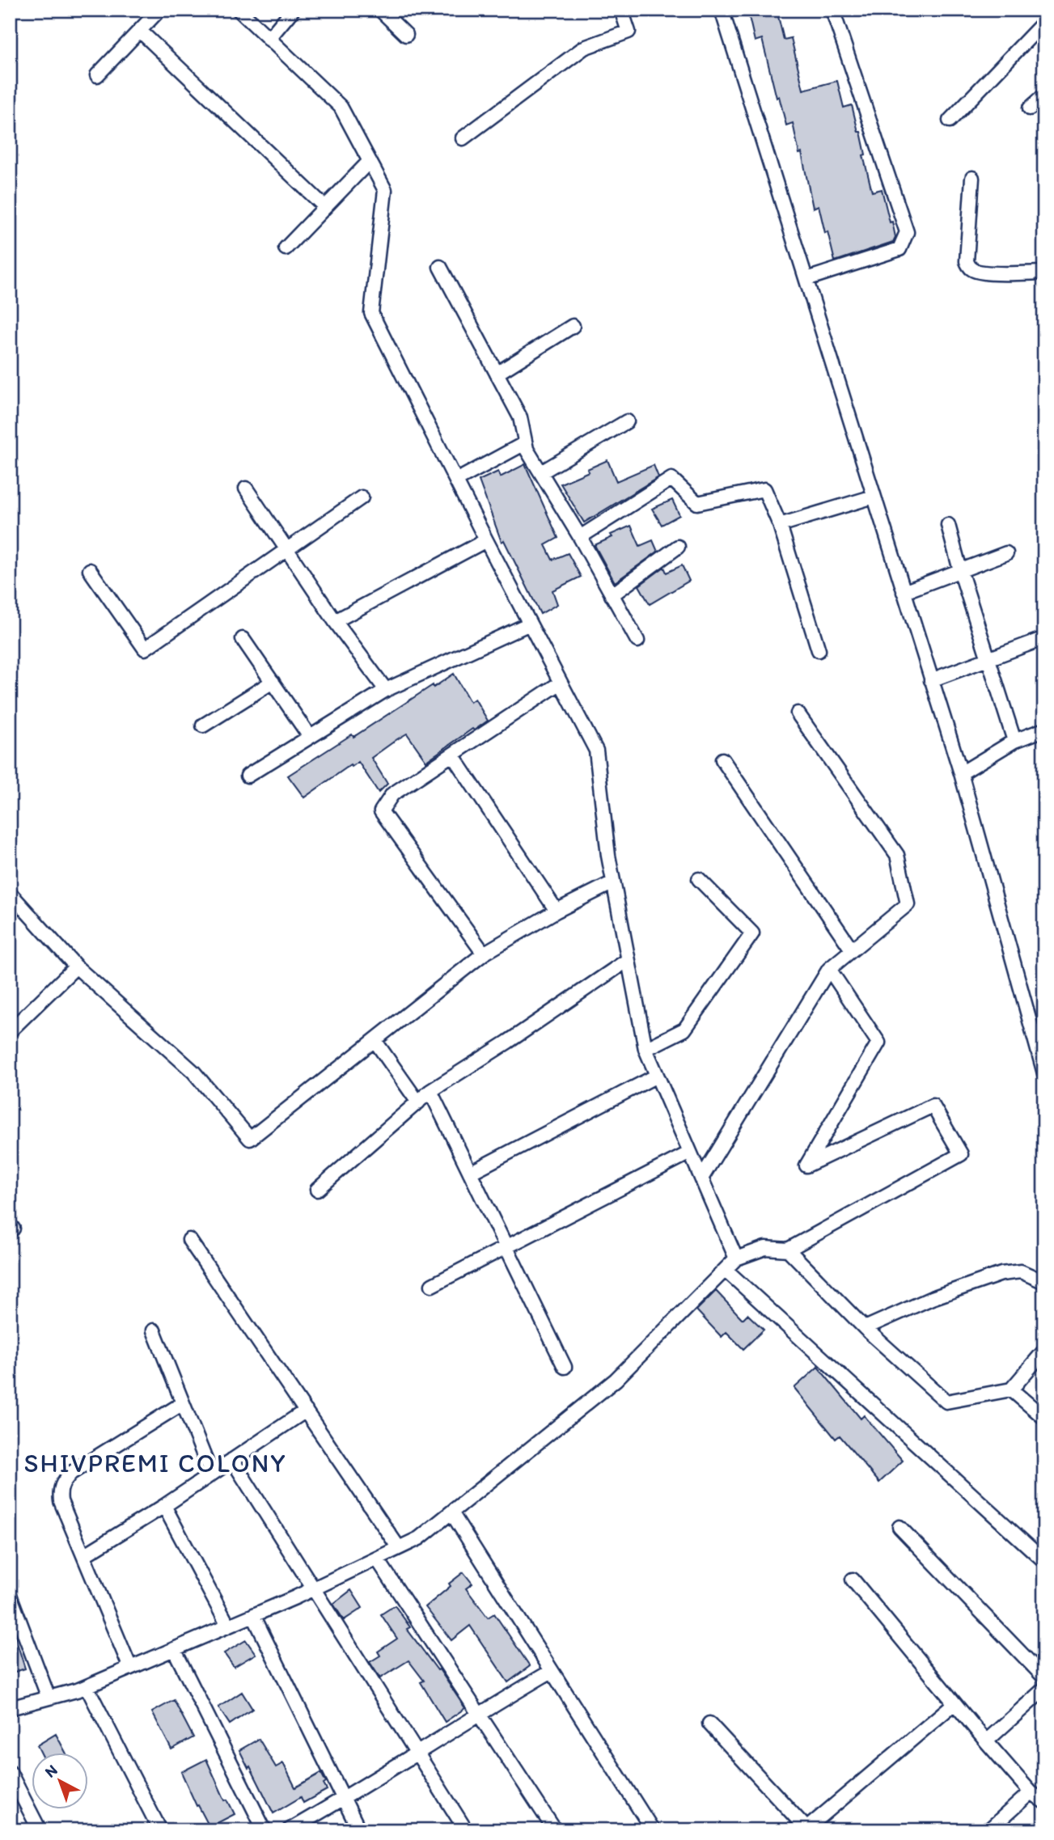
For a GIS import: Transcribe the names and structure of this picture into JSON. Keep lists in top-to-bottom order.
{
  "districts": ["SHIVPREMI COLONY"],
  "north": "top left"
}
